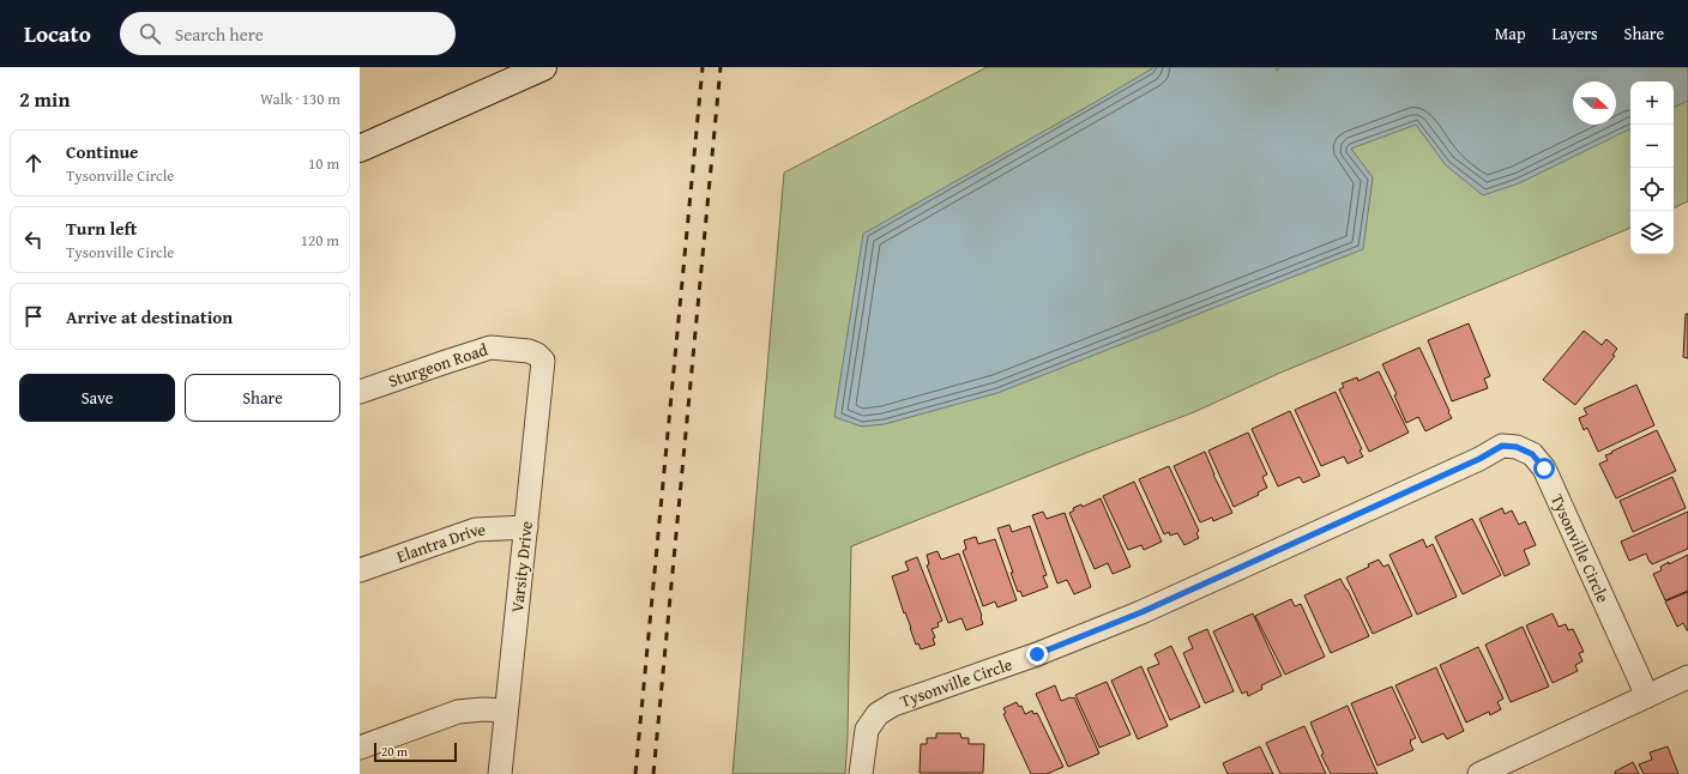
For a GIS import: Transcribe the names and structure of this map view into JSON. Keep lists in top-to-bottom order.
{
  "streets": {
    "street": [
      "Sturgeon Road",
      "Elantra Drive",
      "Tysonville Circle",
      "Varsity Drive"
    ]
  },
  "crossings": [
    ["Sturgeon Road", "Varsity Drive"],
    ["Elantra Drive", "Varsity Drive"]
  ],
  "scale_bar": "20 m",
  "north": "right",
  "page": {
    "header": "Locato",
    "search": "Search here",
    "nav": ["Map", "Layers", "Share"],
    "heading": ["2 min", "Walk · 130 m"],
    "map_buttons": ["+", "−"],
    "list": [
      ["Continue", "Tysonville Circle", "10 m"],
      ["Turn left", "Tysonville Circle", "120 m"],
      "Arrive at destination"
    ],
    "buttons": ["Save", "Share"],
    "scale": "20 m"
  }
}
